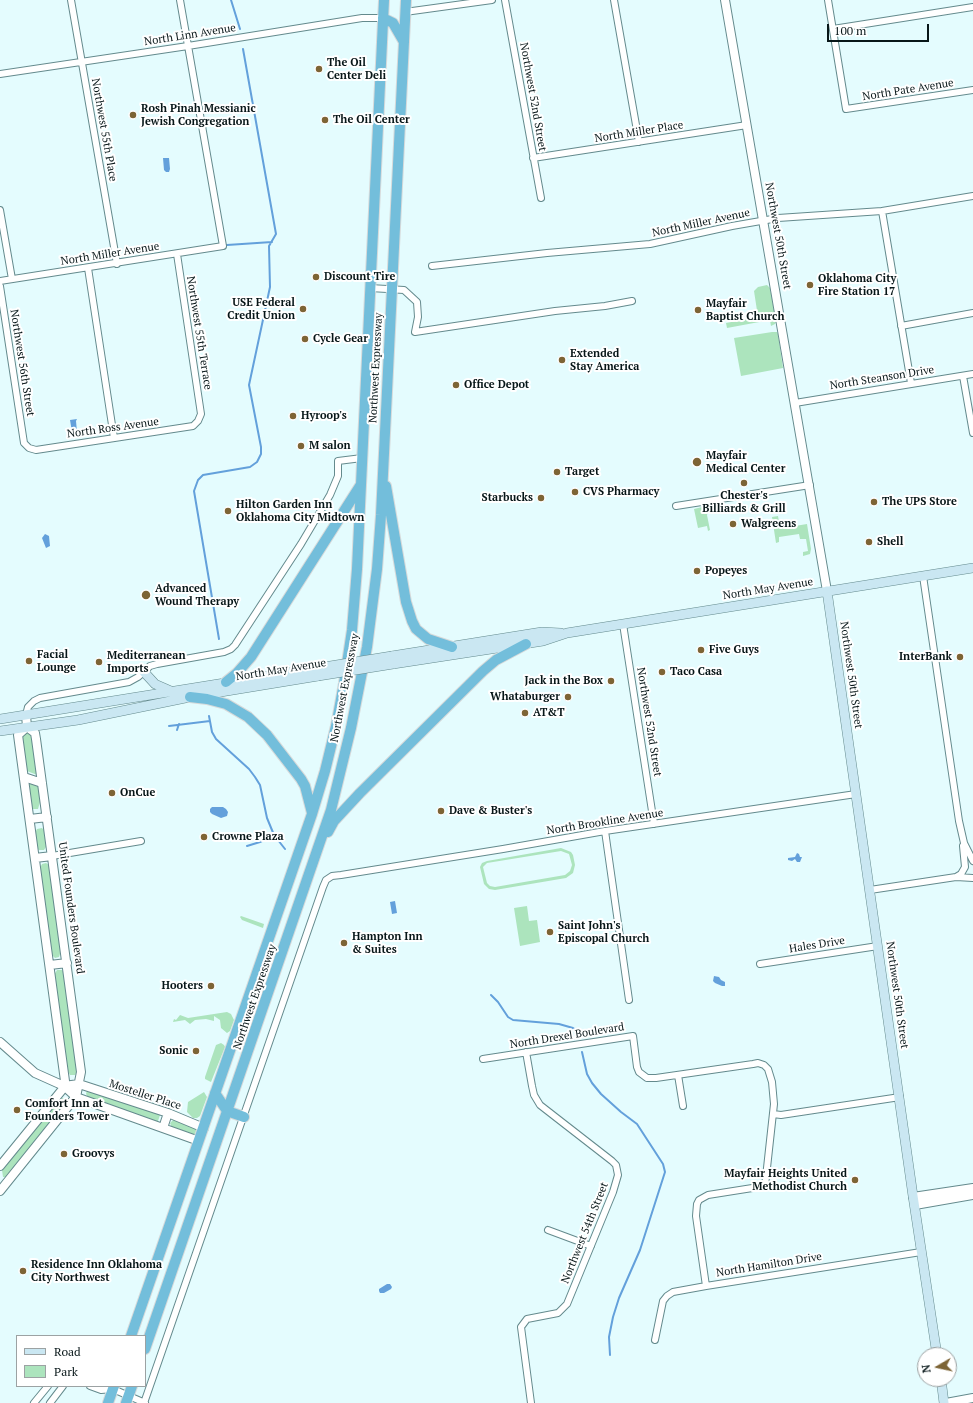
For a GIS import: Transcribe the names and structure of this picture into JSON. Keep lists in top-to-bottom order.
{
  "streets": {
    "highway": ["Northwest Expressway"],
    "main road": ["Northwest 50th Street", "North May Avenue"],
    "street": [
      "North Linn Avenue",
      "North Pate Avenue",
      "Northwest 52nd Street",
      "Northwest 55th Place",
      "North Miller Place",
      "North Miller Avenue",
      "Northwest 55th Terrace",
      "Northwest 56th Street",
      "North Steanson Drive",
      "North Ross Avenue",
      "North Brookline Avenue",
      "United Founders Boulevard",
      "Hales Drive",
      "North Drexel Boulevard",
      "Mosteller Place",
      "Northwest 54th Street",
      "North Hamilton Drive"
    ]
  },
  "crossings": [
    ["North Linn Avenue", "Northwest 55th Place"],
    ["North Linn Avenue", "North Miller Avenue"],
    ["North Linn Avenue", "Northwest Expressway"],
    ["Northwest 52nd Street", "North Miller Place"],
    ["Northwest 52nd Street", "North May Avenue"],
    ["Northwest 52nd Street", "North Brookline Avenue"],
    ["Northwest 55th Place", "North Miller Avenue"],
    ["North Miller Place", "Northwest 50th Street"],
    ["North Miller Avenue", "Northwest 50th Street"],
    ["North Miller Avenue", "Northwest 55th Terrace"],
    ["Northwest 50th Street", "North Steanson Drive"],
    ["Northwest 50th Street", "North May Avenue"],
    ["Northwest 50th Street", "North Brookline Avenue"],
    ["Northwest 50th Street", "Hales Drive"],
    ["Northwest 50th Street", "North Hamilton Drive"],
    ["Northwest 55th Terrace", "North Ross Avenue"],
    ["Northwest 56th Street", "North Ross Avenue"],
    ["Northwest Expressway", "Mosteller Place"],
    ["North May Avenue", "United Founders Boulevard"],
    ["United Founders Boulevard", "Mosteller Place"],
    ["North Drexel Boulevard", "Northwest 54th Street"]
  ],
  "places": [
    "The Oil Center Deli",
    "Rosh Pinah Messianic Jewish Congregation",
    "The Oil Center",
    "Discount Tire",
    "Oklahoma City Fire Station 17",
    "USE Federal Credit Union",
    "Mayfair Baptist Church",
    "Cycle Gear",
    "Extended Stay America",
    "Office Depot",
    "Hyroop's",
    "M salon",
    "Mayfair Medical Center",
    "Target",
    "Chester's Billiards & Grill",
    "CVS Pharmacy",
    "Starbucks",
    "The UPS Store",
    "Hilton Garden Inn Oklahoma City Midtown",
    "Walgreens",
    "Shell",
    "Popeyes",
    "Advanced Wound Therapy",
    "Five Guys",
    "InterBank",
    "Facial Lounge",
    "Mediterranean Imports",
    "Taco Casa",
    "Jack in the Box",
    "Whataburger",
    "AT&T",
    "OnCue",
    "Dave & Buster's",
    "Crowne Plaza",
    "Saint John's Episcopal Church",
    "Hampton Inn & Suites",
    "Hooters",
    "Sonic",
    "Comfort Inn at Founders Tower",
    "Groovys",
    "Mayfair Heights United Methodist Church",
    "Residence Inn Oklahoma City Northwest"
  ],
  "legend": ["Road", "Park"],
  "scale_bar": "100 m",
  "north": "left"
}
